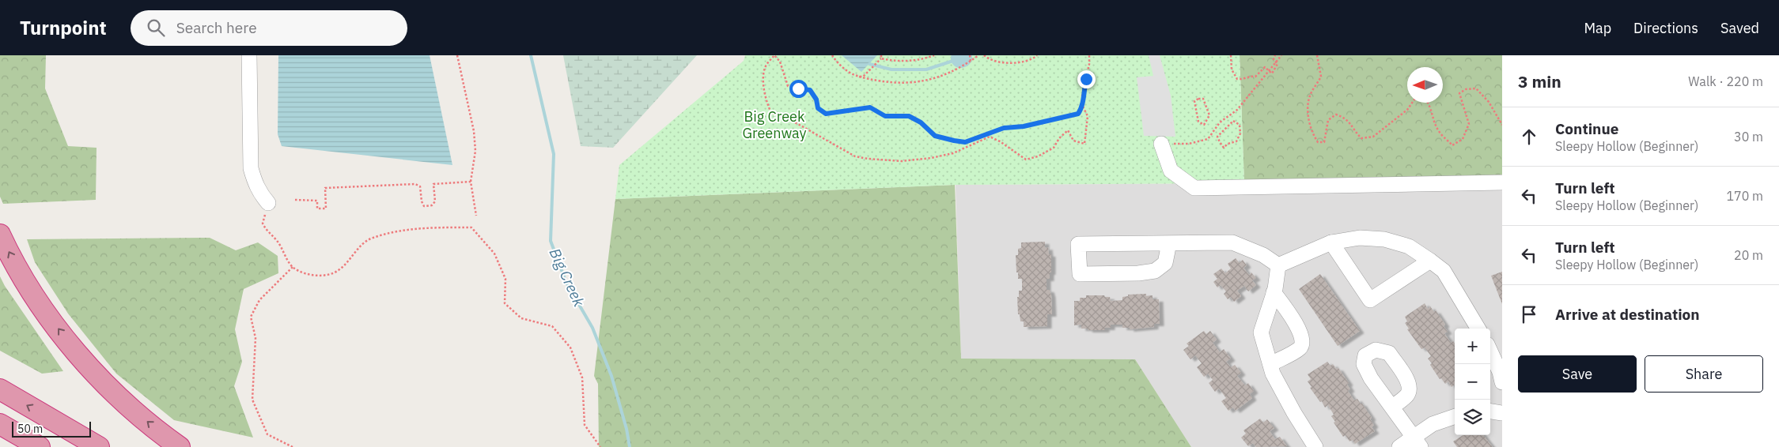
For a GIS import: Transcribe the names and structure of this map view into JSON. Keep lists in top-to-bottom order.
{
  "water": ["Big Creek"],
  "parks": ["Big Creek Greenway"],
  "scale_bar": "50 m",
  "north": "left",
  "page": {
    "header": "Turnpoint",
    "search": "Search here",
    "nav": ["Map", "Directions", "Saved"],
    "heading": ["3 min", "Walk · 220 m"],
    "list": [
      ["Continue", "Sleepy Hollow (Beginner)", "30 m"],
      ["Turn left", "Sleepy Hollow (Beginner)", "170 m"],
      ["Turn left", "Sleepy Hollow (Beginner)", "20 m"],
      "Arrive at destination"
    ],
    "map_buttons": ["+", "−"],
    "buttons": ["Save", "Share"],
    "scale": "50 m"
  }
}
